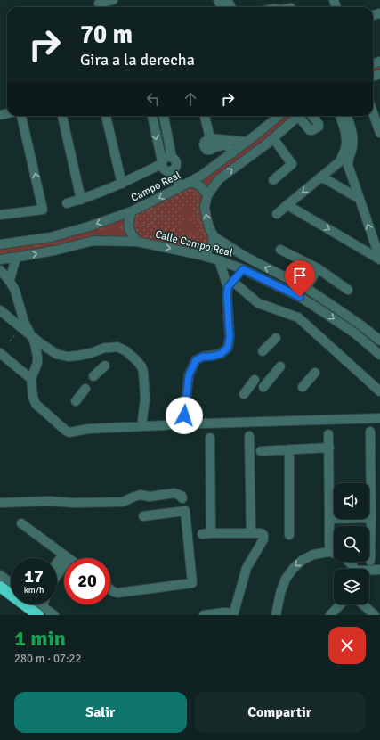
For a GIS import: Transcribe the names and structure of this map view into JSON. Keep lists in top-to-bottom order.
{
  "streets": {
    "street": ["Campo Real", "Calle Campo Real"]
  },
  "page": {
    "turn": ["70 m", "Gira a la derecha"],
    "speed": "17 km/h",
    "limit": "20",
    "heading": ["1 min", "280 m · 07:22"],
    "buttons": ["Salir", "Compartir"]
  }
}
